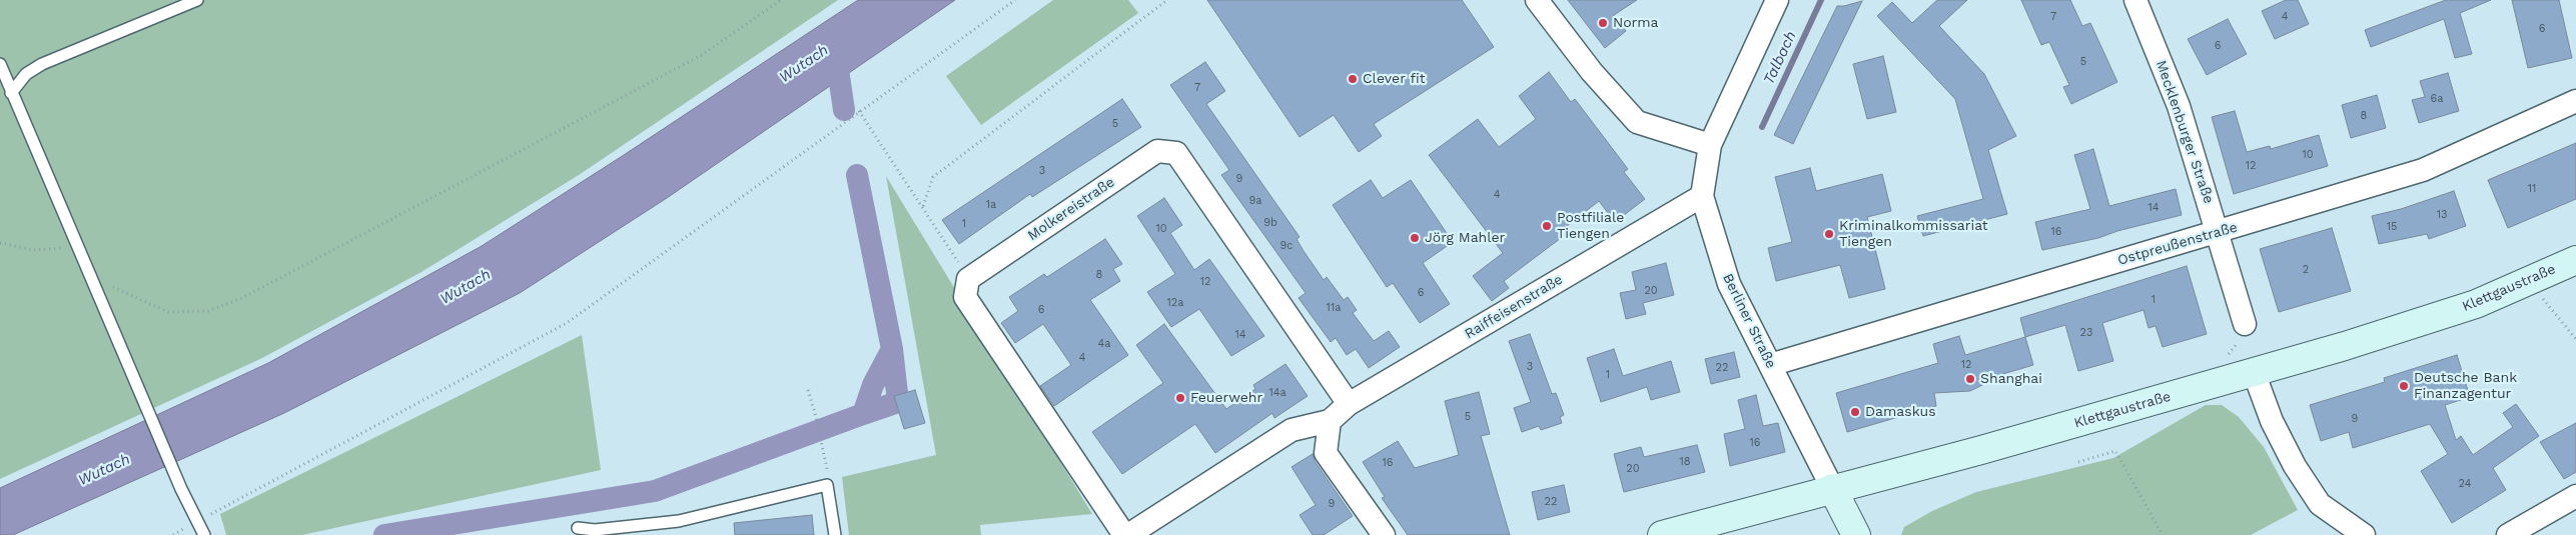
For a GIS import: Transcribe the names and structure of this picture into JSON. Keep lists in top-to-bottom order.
{
  "streets": {
    "main road": ["Klettgaustraße"],
    "street": [
      "Mecklenburger Straße",
      "Molkereistraße",
      "Ostpreußenstraße",
      "Raiffeisenstraße",
      "Berliner Straße"
    ]
  },
  "crossings": [
    ["Mecklenburger Straße", "Ostpreußenstraße"],
    ["Molkereistraße", "Raiffeisenstraße"],
    ["Ostpreußenstraße", "Berliner Straße"],
    ["Klettgaustraße", "Berliner Straße"],
    ["Raiffeisenstraße", "Berliner Straße"]
  ],
  "water": ["Talbach", "Wutach"],
  "places": [
    "Norma",
    "Clever fit",
    "Postfiliale Tiengen",
    "Kriminalkommissariat Tiengen",
    "Jörg Mahler",
    "Shanghai",
    "Deutsche Bank Finanzagentur",
    "Feuerwehr",
    "Damaskus"
  ],
  "house_numbers": [
    "7",
    "4",
    "6",
    "6",
    "5",
    "7",
    "6a",
    "8",
    "5",
    "10",
    "12",
    "3",
    "9",
    "11",
    "4",
    "9a",
    "1a",
    "14",
    "13",
    "9b",
    "1",
    "15",
    "10",
    "16",
    "9c",
    "2",
    "8",
    "12",
    "20",
    "6",
    "1",
    "12a",
    "11a",
    "6",
    "23",
    "14",
    "4a",
    "4",
    "12",
    "3",
    "22",
    "1",
    "14a",
    "5",
    "9",
    "16",
    "18",
    "16",
    "20",
    "24",
    "22",
    "9"
  ]
}
